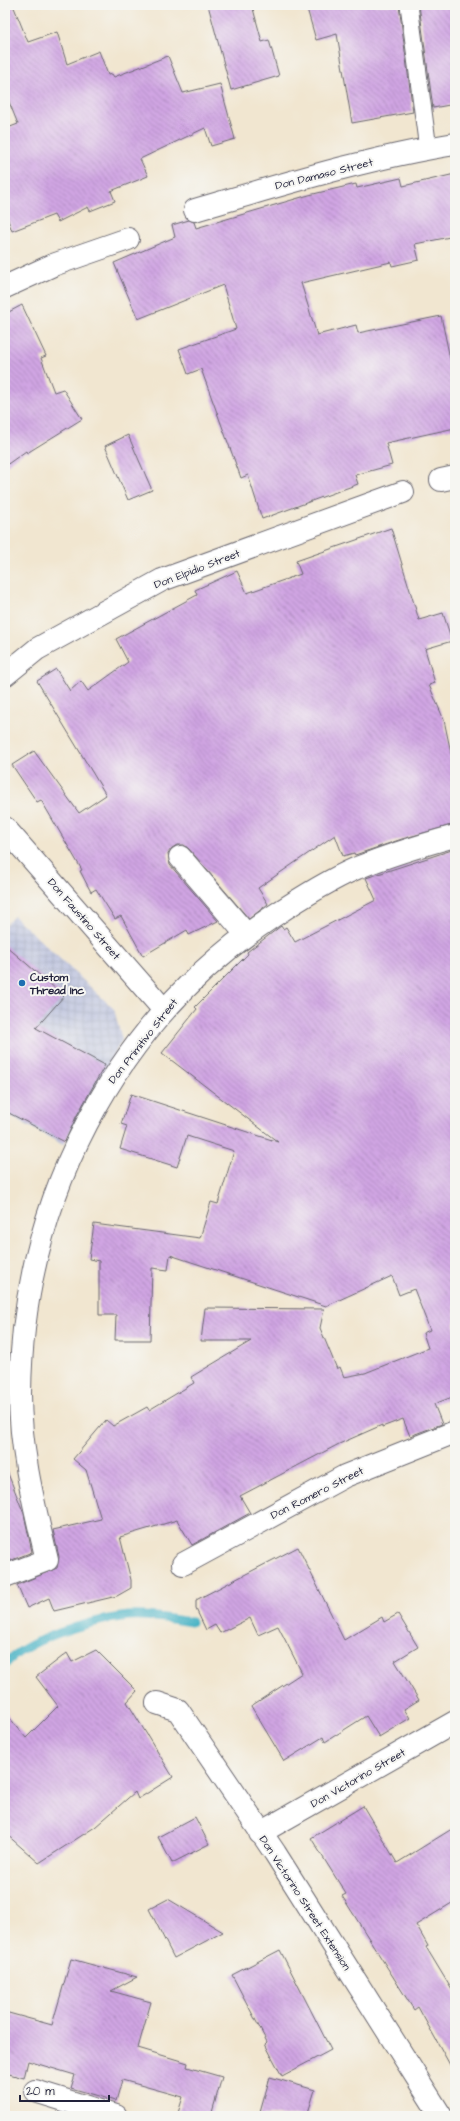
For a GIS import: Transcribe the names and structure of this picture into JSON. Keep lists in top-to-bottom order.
{
  "streets": {
    "street": [
      "Don Damaso Street",
      "Don Elpidio Street",
      "Don Faustino Street",
      "Don Primitivo Street",
      "Don Romero Street",
      "Don Victorino Street",
      "Don Victorino Street Extension"
    ]
  },
  "crossings": [
    ["Don Faustino Street", "Don Primitivo Street"],
    ["Don Victorino Street", "Don Victorino Street Extension"]
  ],
  "places": ["Custom Thread Inc"],
  "scale_bar": "20 m"
}
